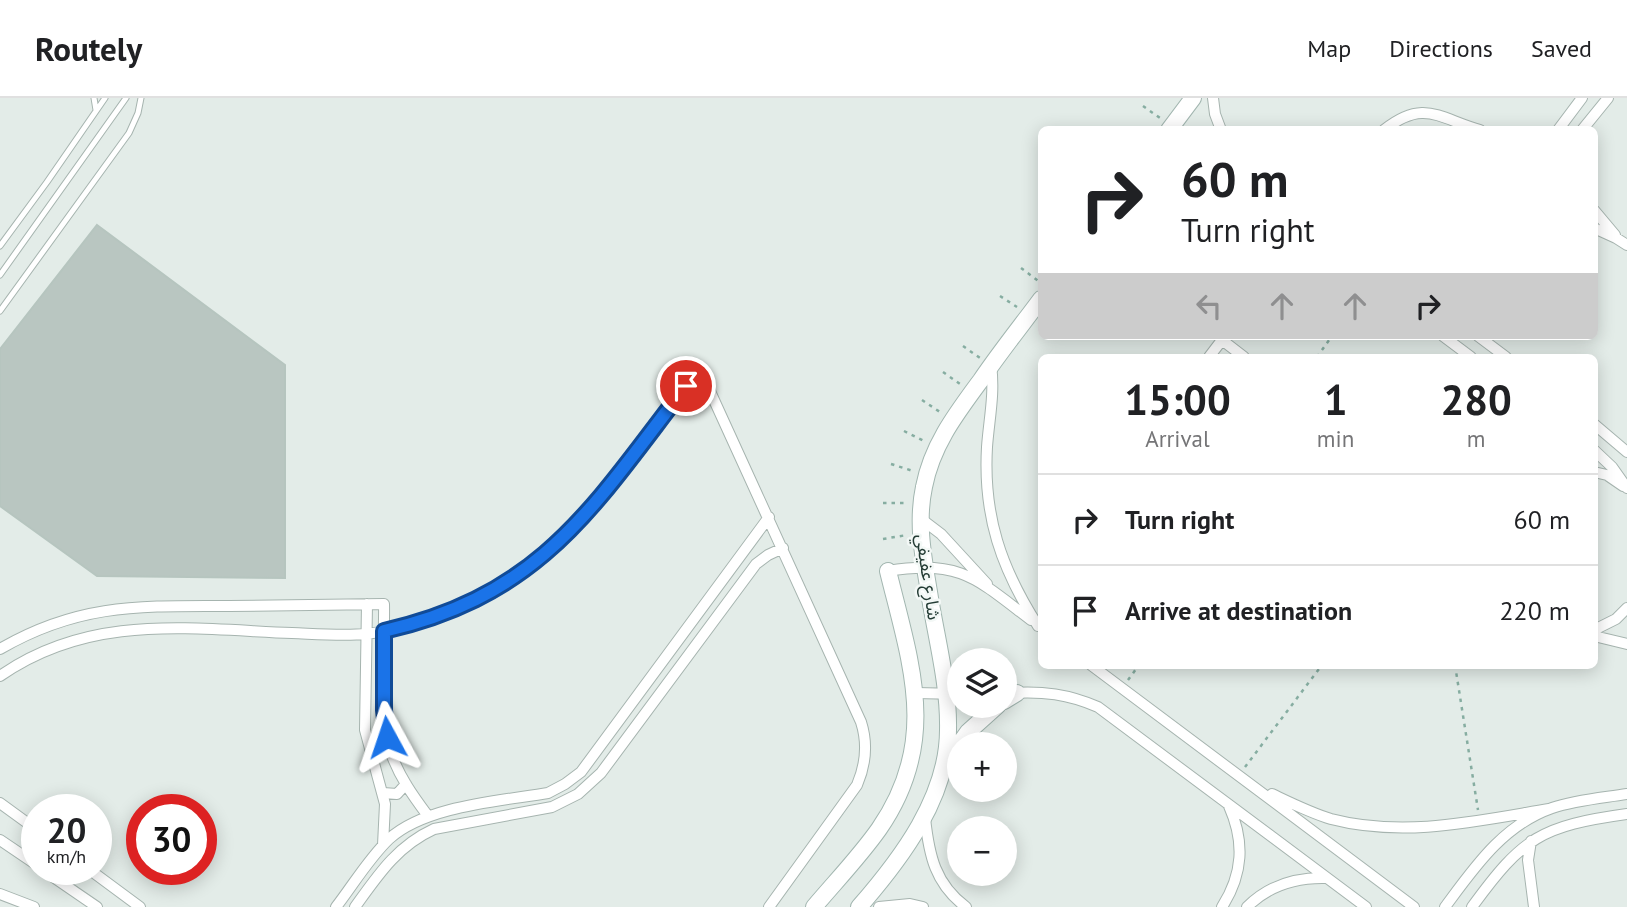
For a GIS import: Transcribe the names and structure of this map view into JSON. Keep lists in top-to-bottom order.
{
  "streets": {
    "street": ["شارع عفيفي"]
  },
  "page": {
    "header": "Routely",
    "nav": ["Map", "Directions", "Saved"],
    "turn": ["60 m", "Turn right"],
    "eta": [
      "15:00",
      "Arrival",
      "1",
      "min",
      "280",
      "m"
    ],
    "list": [
      {
        "name": "Turn right",
        "value": "60 m"
      },
      {
        "name": "Arrive at destination",
        "value": "220 m"
      }
    ],
    "map_buttons": ["+", "−"],
    "speed": "20 km/h",
    "limit": "30"
  }
}
